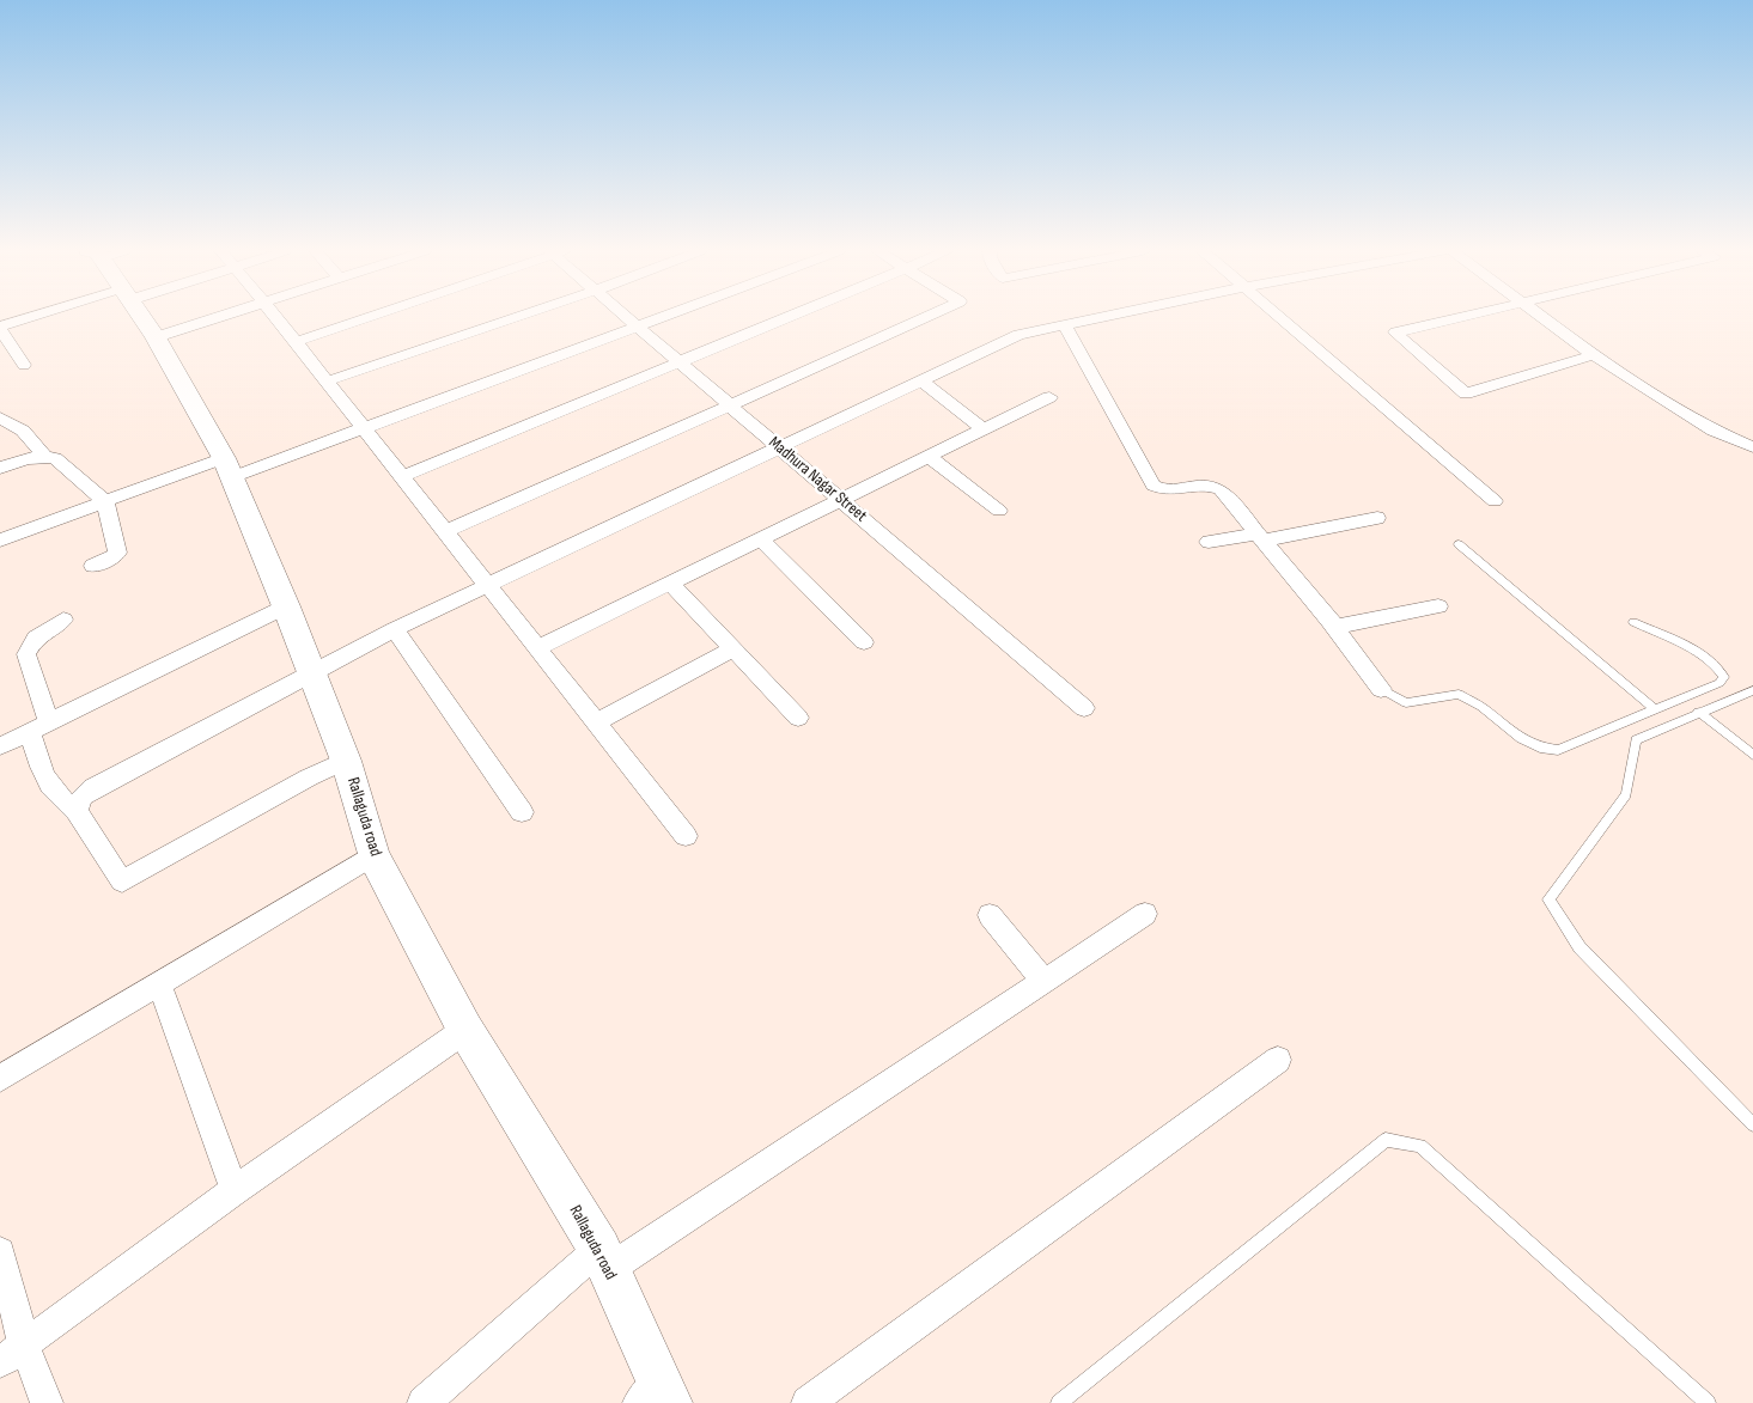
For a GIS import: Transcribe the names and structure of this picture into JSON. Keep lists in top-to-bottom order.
{
  "streets": {
    "main road": ["Rallaguda road"],
    "street": ["Madhura Nagar Street"]
  }
}
